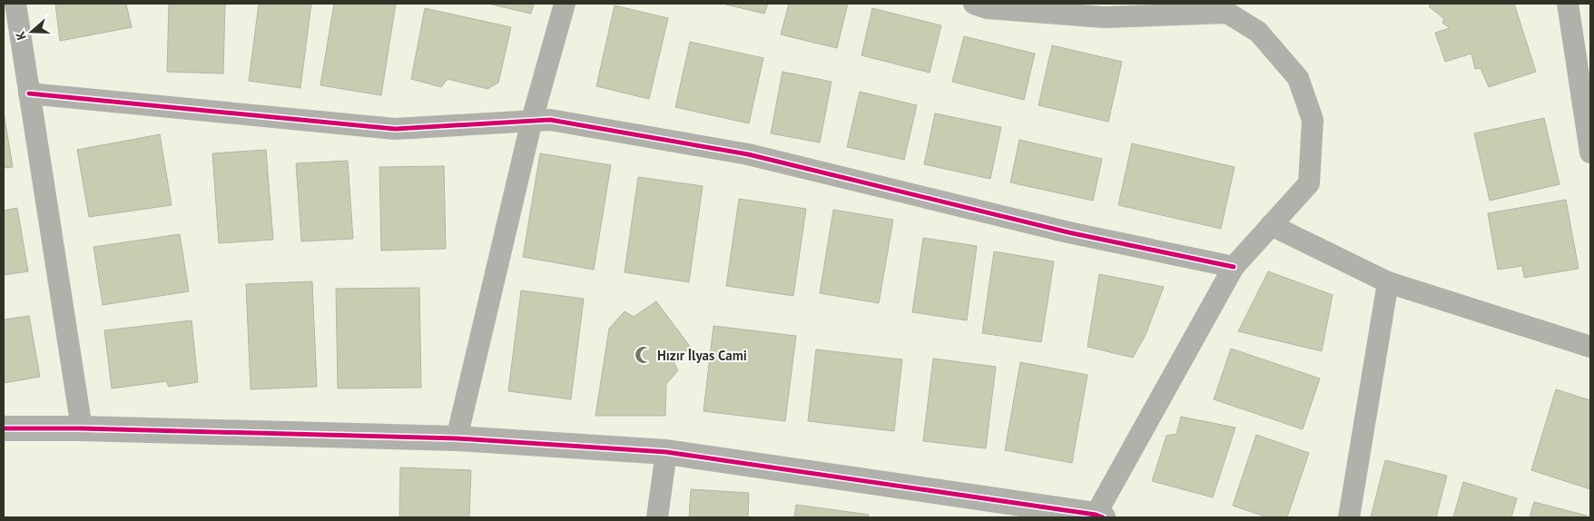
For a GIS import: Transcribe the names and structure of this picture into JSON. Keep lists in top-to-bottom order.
{
  "places": {
    "mosque": ["Hızır İlyas Cami"]
  },
  "north": "left"
}
